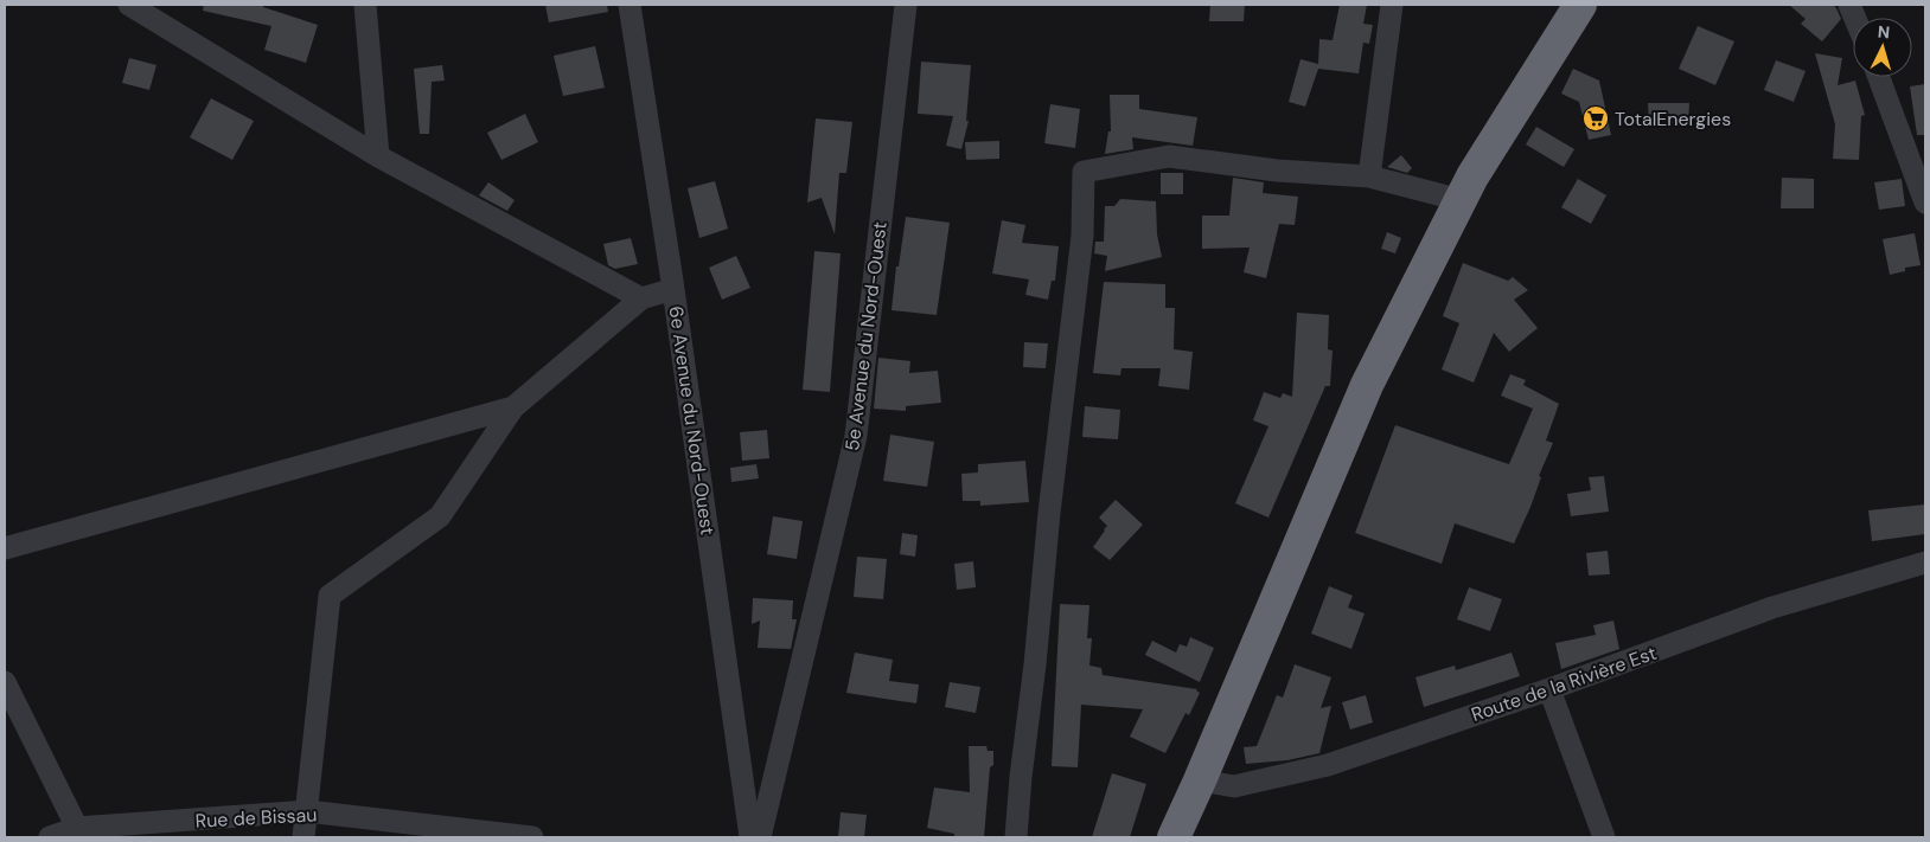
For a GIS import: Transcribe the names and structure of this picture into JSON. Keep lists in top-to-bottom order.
{
  "streets": {
    "street": [
      "5e Avenue du Nord-Ouest",
      "6e Avenue du Nord-Ouest",
      "Route de la Rivière Est",
      "Rue de Bissau"
    ]
  },
  "places": {
    "supermarket": ["TotalEnergies"]
  },
  "north": "top"
}
